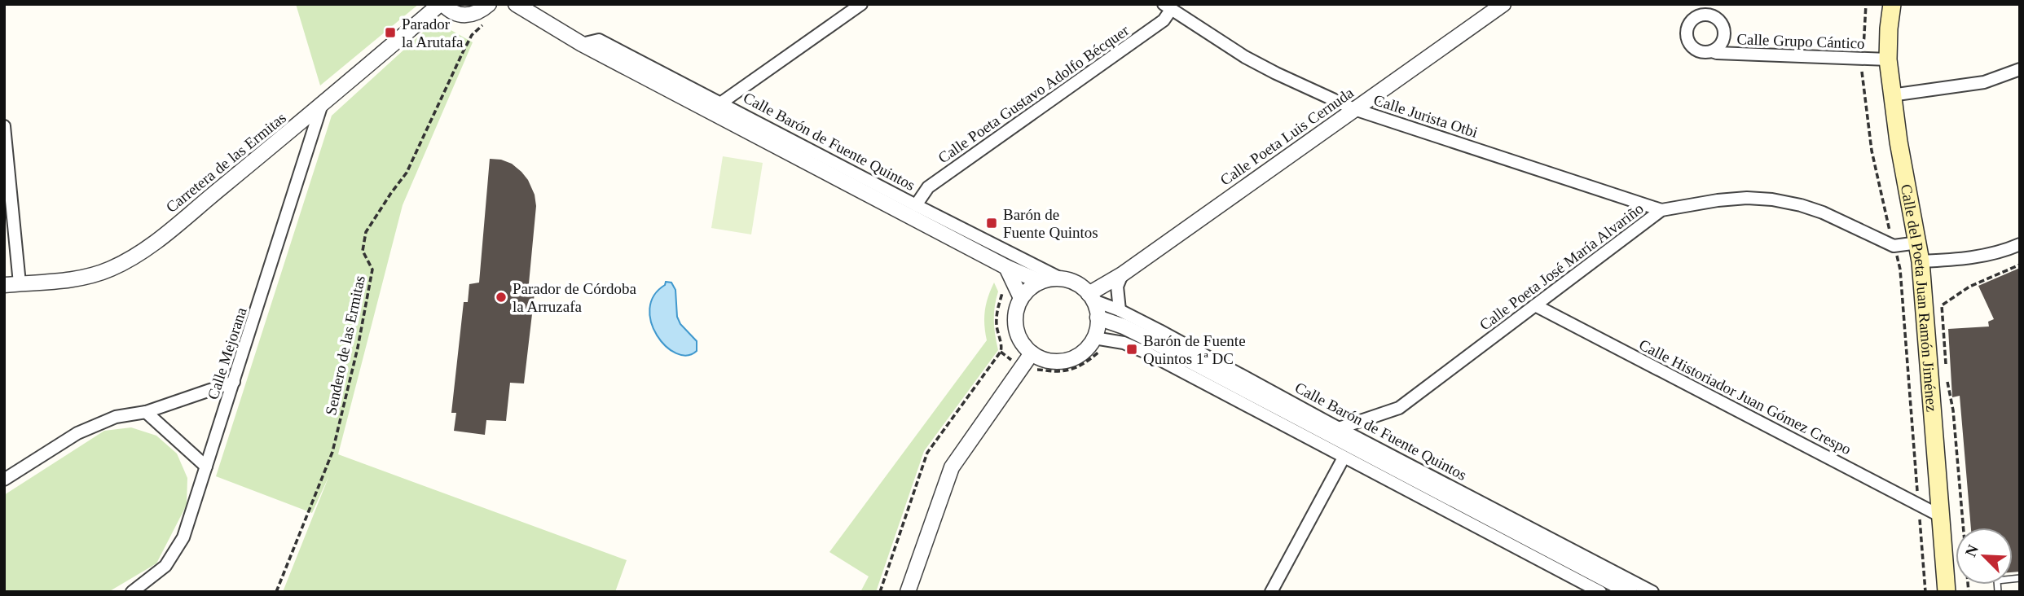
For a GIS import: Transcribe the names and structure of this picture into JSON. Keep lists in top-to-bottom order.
{
  "streets": {
    "main road": ["Calle del Poeta Juan Ramón Jiménez"],
    "street": [
      "Calle Grupo Cántico",
      "Calle Poeta Gustavo Adolfo Bécquer",
      "Calle Jurista Otbi",
      "Calle Poeta Luis Cernuda",
      "Calle Barón de Fuente Quintos",
      "Carretera de las Ermitas",
      "Calle Poeta José María Alvariño",
      "Calle Mejorana",
      "Calle Historiador Juan Gómez Crespo"
    ],
    "path": ["Sendero de las Ermitas"]
  },
  "crossings": [
    ["Calle Grupo Cántico", "Calle del Poeta Juan Ramón Jiménez"],
    ["Calle Poeta Gustavo Adolfo Bécquer", "Calle Jurista Otbi"],
    ["Calle Poeta Gustavo Adolfo Bécquer", "Calle Barón de Fuente Quintos"],
    ["Calle Jurista Otbi", "Calle Poeta Luis Cernuda"],
    ["Calle Jurista Otbi", "Calle Poeta José María Alvariño"],
    ["Calle Poeta Luis Cernuda", "Calle Barón de Fuente Quintos"],
    ["Calle Barón de Fuente Quintos", "Calle Poeta José María Alvariño"],
    ["Carretera de las Ermitas", "Calle Mejorana"],
    ["Calle Poeta José María Alvariño", "Calle Historiador Juan Gómez Crespo"],
    ["Calle del Poeta Juan Ramón Jiménez", "Calle Historiador Juan Gómez Crespo"]
  ],
  "places": {
    "transit": ["Parador la Arutafa", "Barón de Fuente Quintos", "Barón de Fuente Quintos 1ª DC"],
    "other": ["Parador de Córdoba la Arruzafa"]
  },
  "north": "top left"
}
